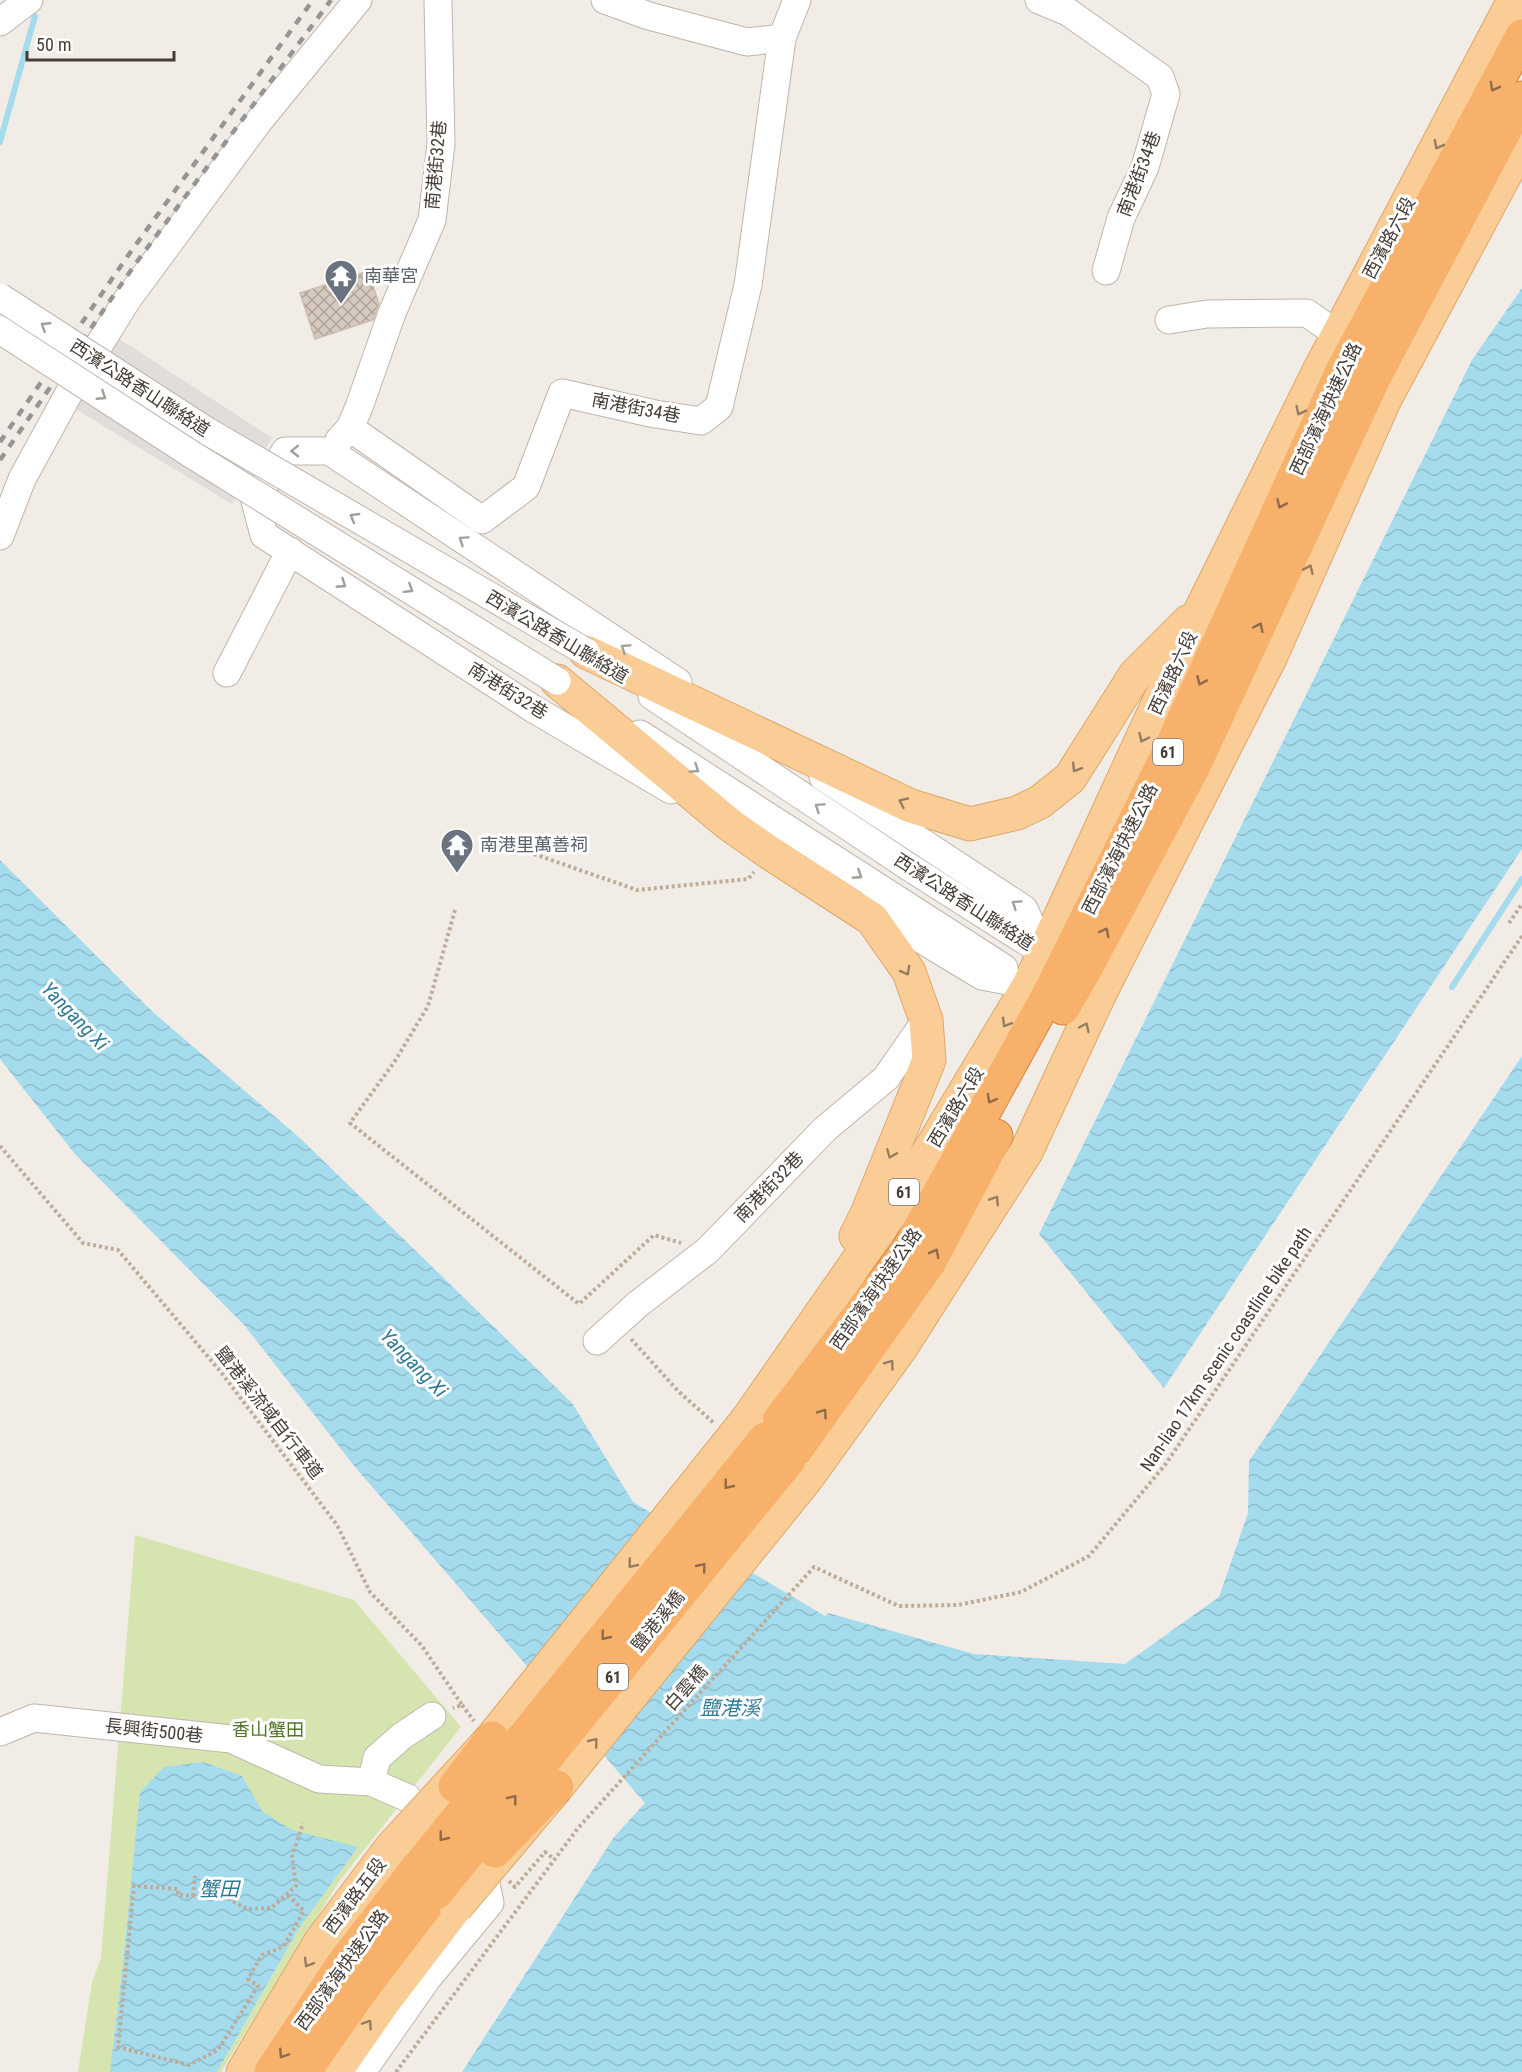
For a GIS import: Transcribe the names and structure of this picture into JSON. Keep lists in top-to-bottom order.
{
  "streets": {
    "highway": ["西部濱海快速公路", "61", "鹽港溪橋"],
    "main road": ["西濱路六段", "西濱路五段"],
    "street": [
      "南港街32巷",
      "南港街34巷",
      "西濱公路香山聯絡道",
      "長興街500巷"
    ],
    "path": ["Nan-liao 17km scenic coastline bike path", "鹽港溪流域自行車道", "白雲橋"]
  },
  "crossings": [
    ["南港街32巷", "南港街34巷"],
    ["南港街32巷", "西濱路六段"],
    ["南港街32巷", "西濱公路香山聯絡道"],
    ["南港街32巷", "西部濱海快速公路"],
    ["西濱路六段", "西濱公路香山聯絡道"],
    ["西濱路六段", "西部濱海快速公路"],
    ["西濱路六段", "61"],
    ["西濱路六段", "鹽港溪橋"],
    ["西濱公路香山聯絡道", "西部濱海快速公路"],
    ["西部濱海快速公路", "61"],
    ["西部濱海快速公路", "鹽港溪橋"],
    ["西部濱海快速公路", "西濱路五段"],
    ["61", "鹽港溪流域自行車道"],
    ["61", "鹽港溪橋"],
    ["61", "西濱路五段"],
    ["Nan-liao 17km scenic coastline bike path", "白雲橋"],
    ["鹽港溪橋", "西濱路五段"]
  ],
  "water": ["Yangang Xi", "鹽港溪", "蟹田"],
  "parks": ["香山蟹田"],
  "places": {
    "temple": ["南華宮", "南港里萬善祠"]
  },
  "scale_bar": "50 m"
}
